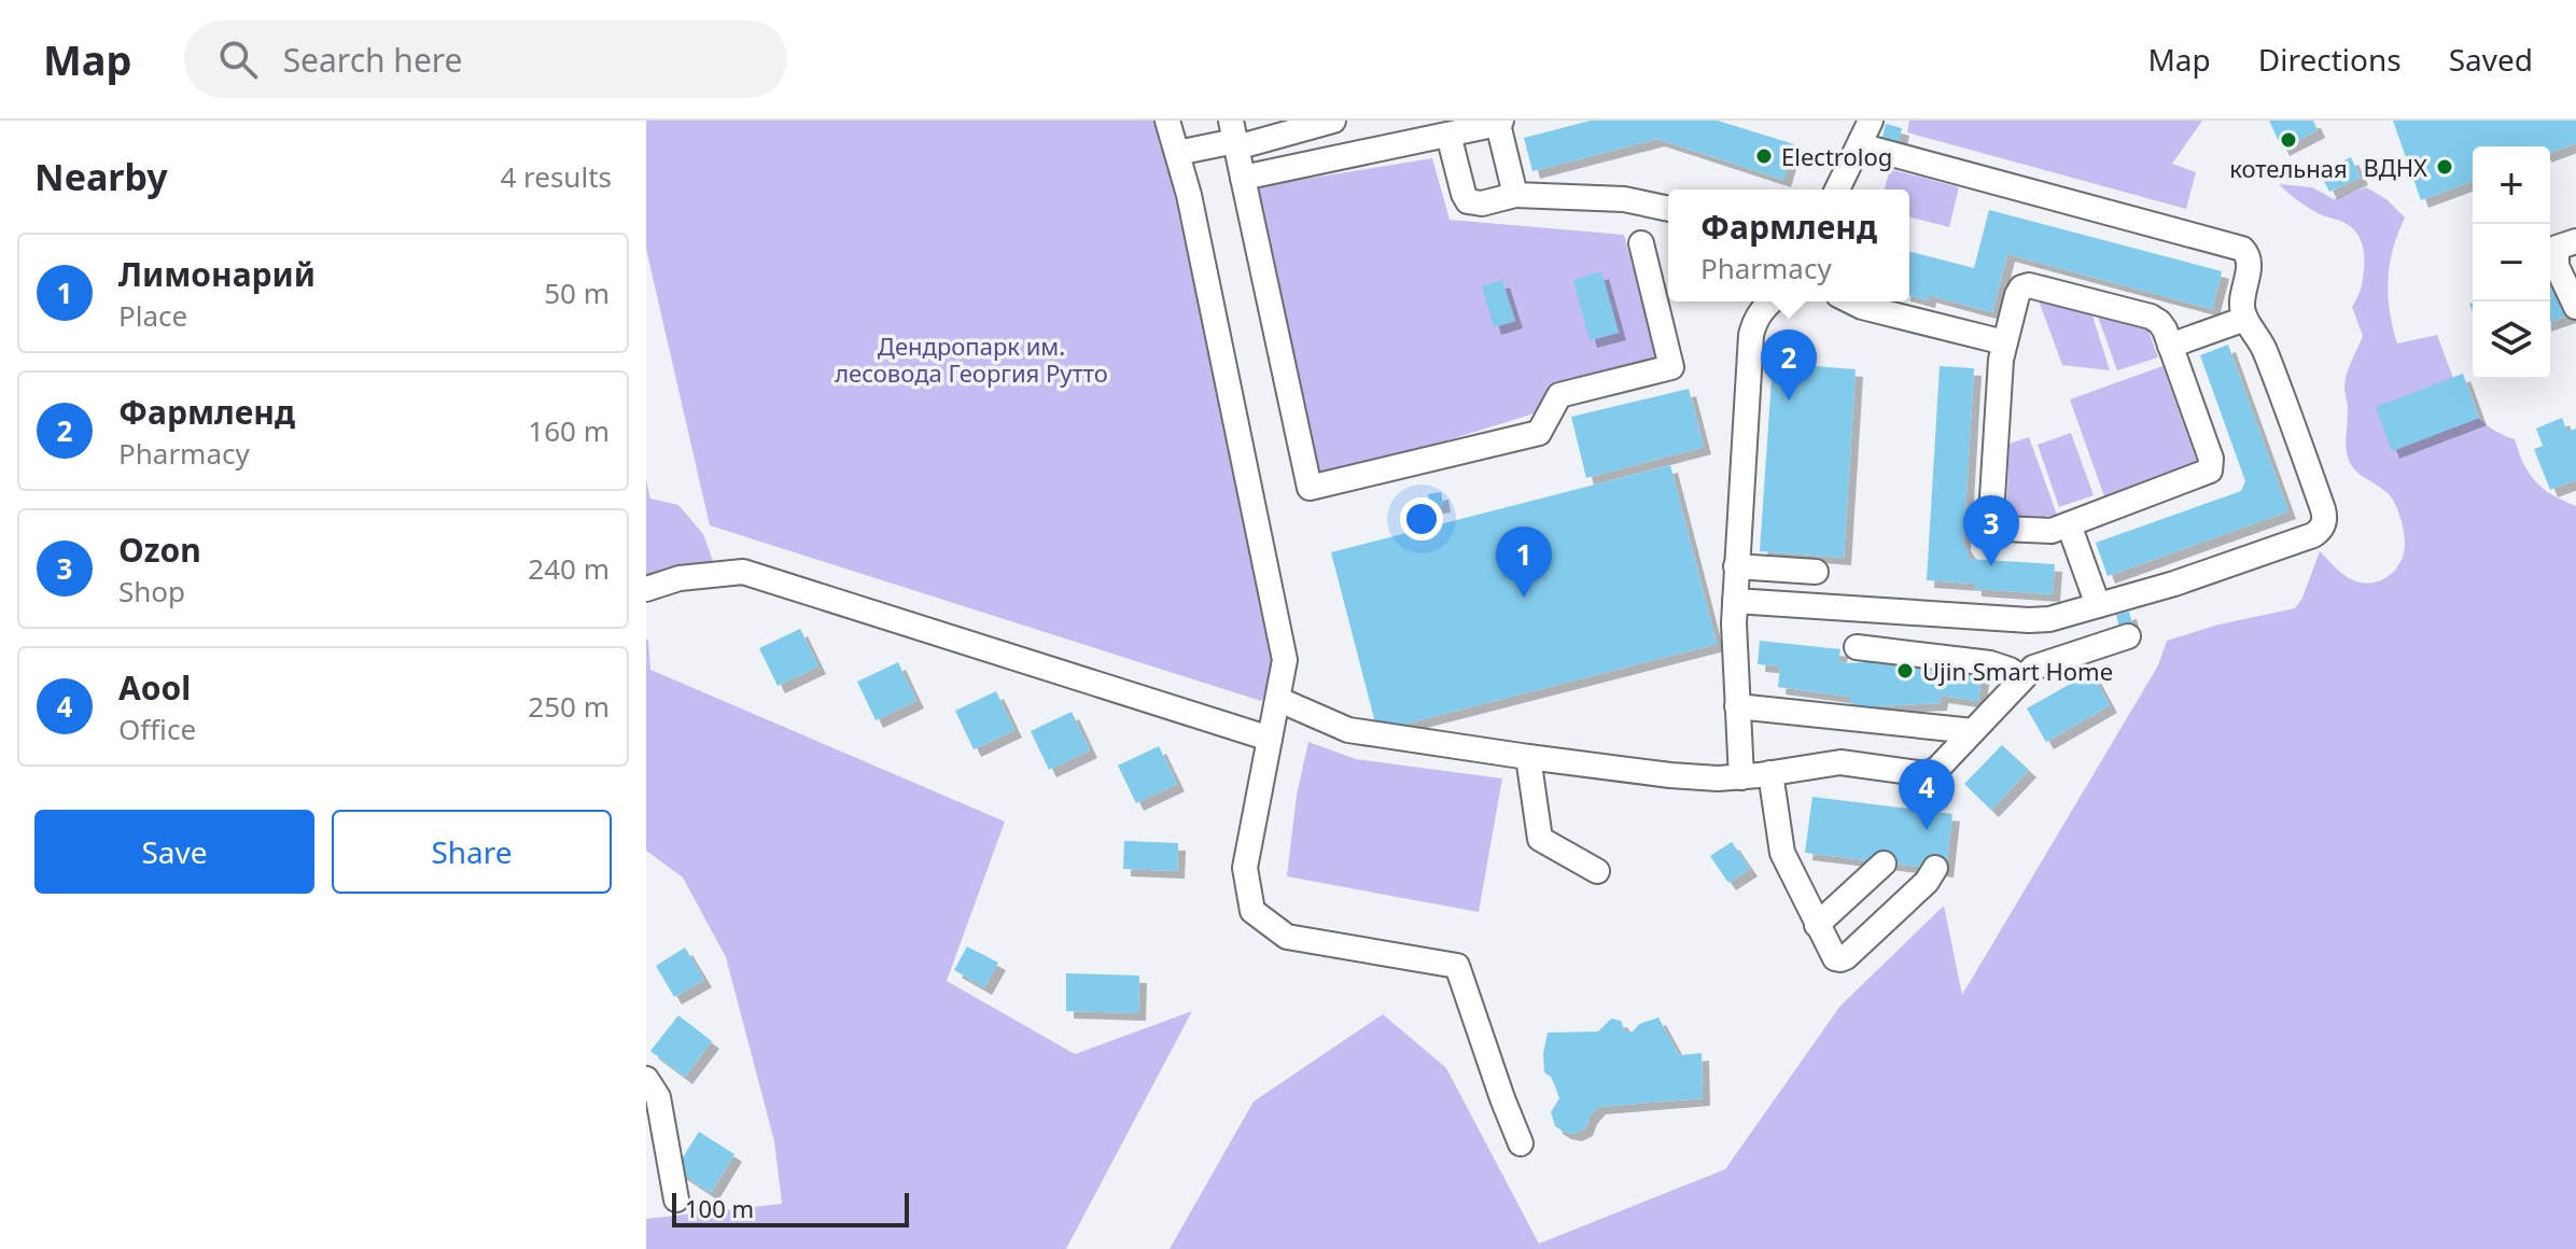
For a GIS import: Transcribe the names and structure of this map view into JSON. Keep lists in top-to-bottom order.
{
  "parks": ["Дендропарк им. лесовода Георгия Рутто"],
  "places": [
    "котельная",
    "Electrolog",
    "ВДНХ",
    "Ujin Smart Home"
  ],
  "scale_bar": "100 m",
  "page": {
    "header": "Map",
    "search": "Search here",
    "nav": ["Map", "Directions", "Saved"],
    "heading": ["Nearby", "4 results"],
    "map_buttons": ["+", "−"],
    "popup": ["Фармленд", "Pharmacy"],
    "list": [
      {
        "mark": "1",
        "name": "Лимонарий",
        "note": "Place",
        "value": "50 m"
      },
      {
        "mark": "2",
        "name": "Фармленд",
        "note": "Pharmacy",
        "value": "160 m"
      },
      {
        "mark": "3",
        "name": "Ozon",
        "note": "Shop",
        "value": "240 m"
      },
      {
        "mark": "4",
        "name": "Aool",
        "note": "Office",
        "value": "250 m"
      }
    ],
    "pins": [
      "2",
      "3",
      "1",
      "4"
    ],
    "buttons": ["Save", "Share"],
    "scale": "100 m"
  }
}
